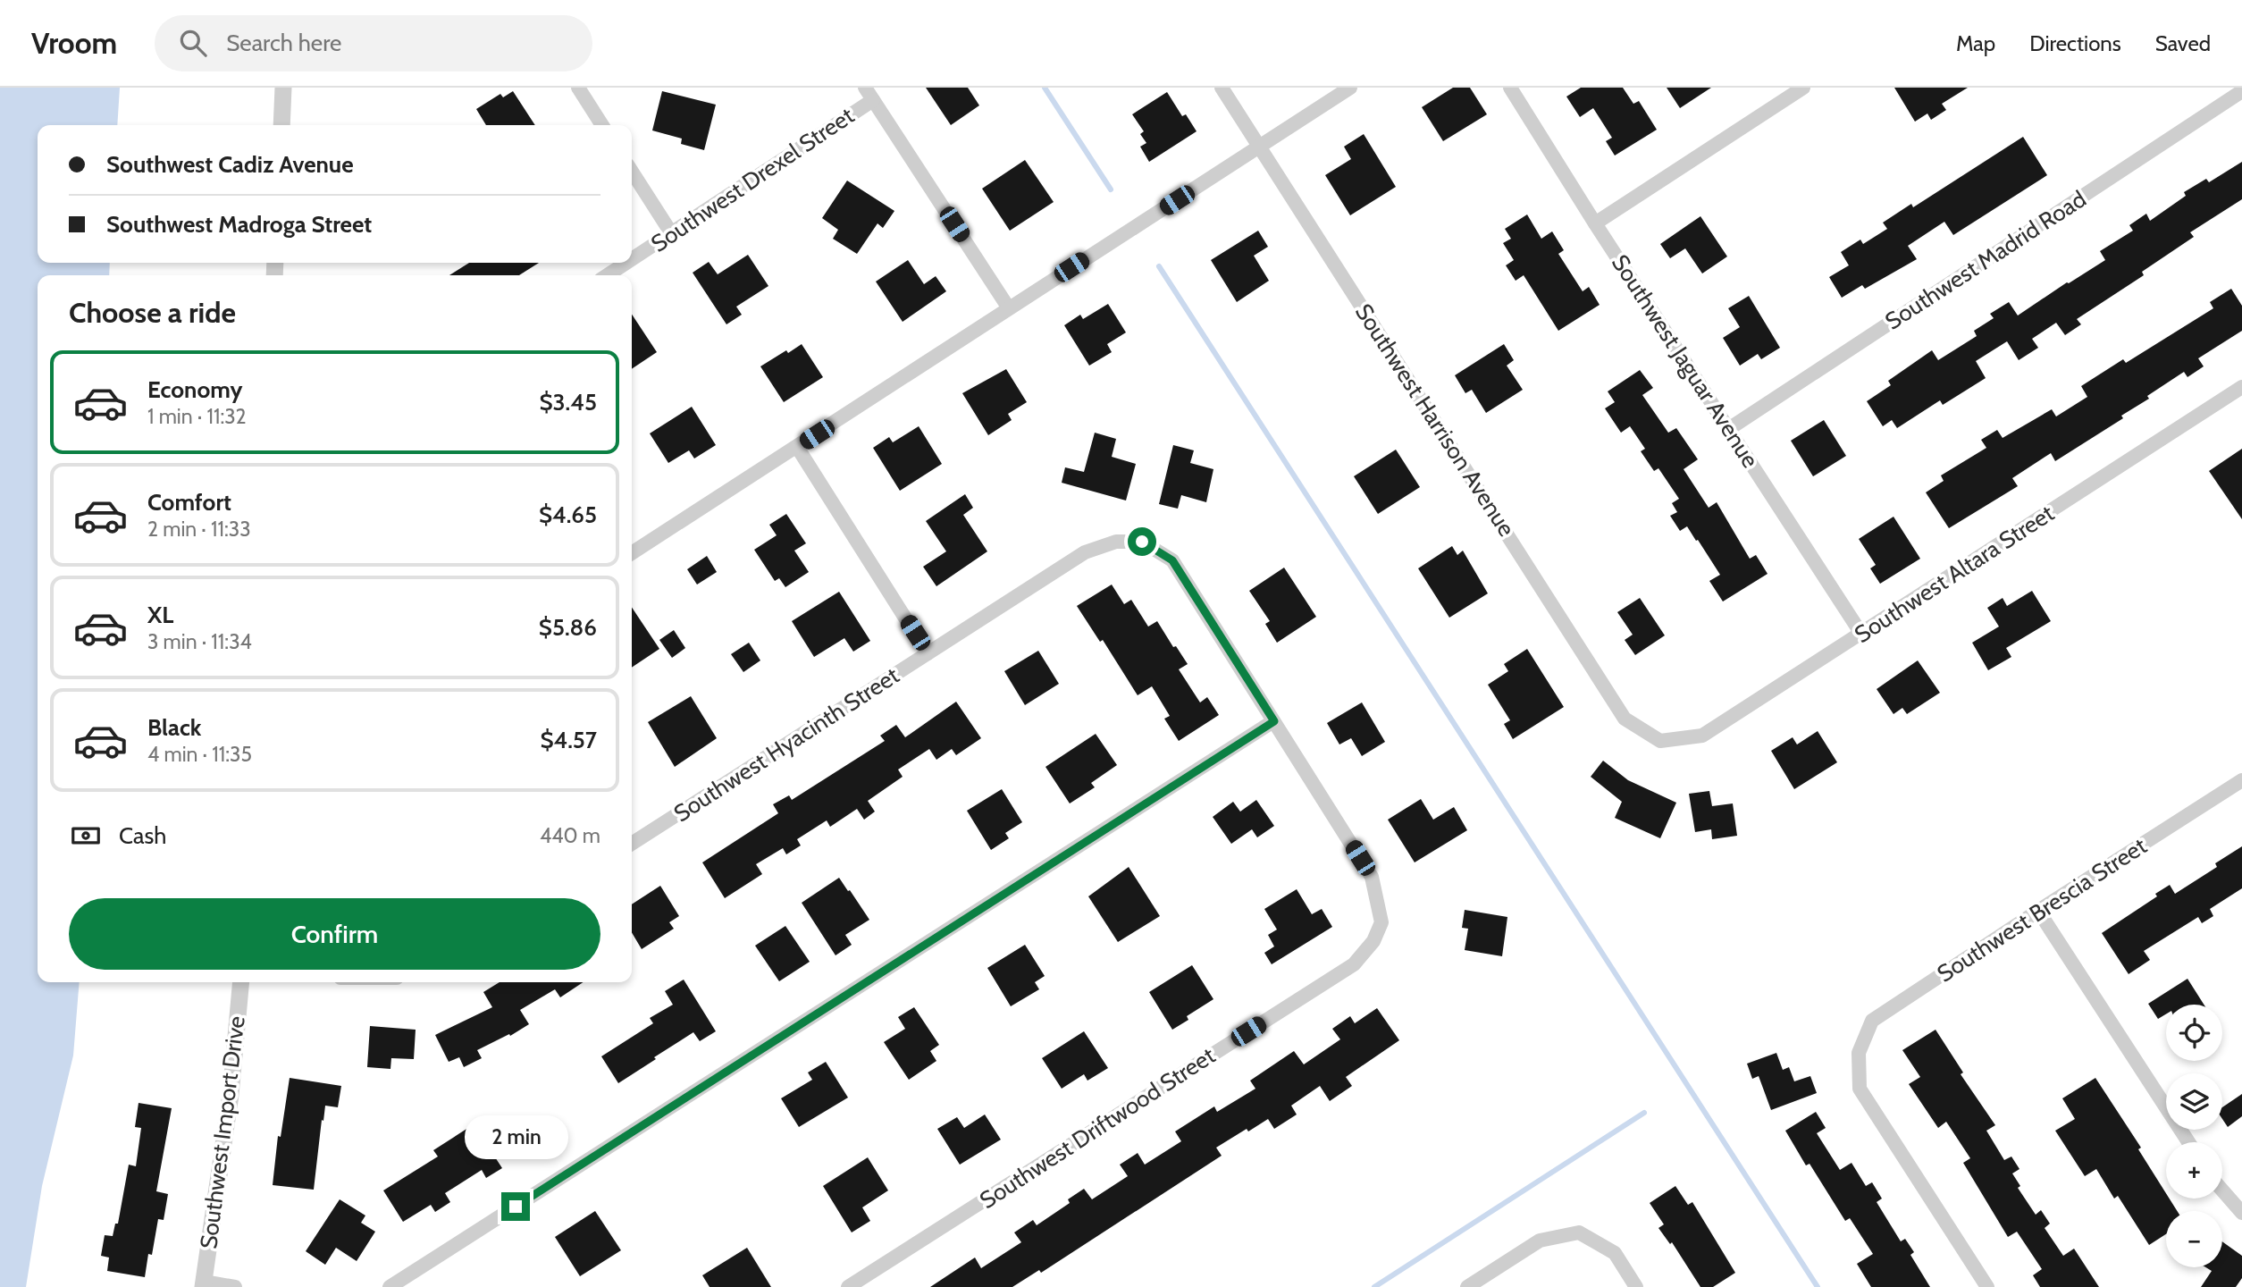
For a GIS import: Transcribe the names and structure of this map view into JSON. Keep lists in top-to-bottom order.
{
  "streets": {
    "street": [
      "Southwest Drexel Street",
      "Southwest Madrid Road",
      "Southwest Jaguar Avenue",
      "Southwest Harrison Avenue",
      "Southwest Altara Street",
      "Southwest Hyacinth Street",
      "Southwest Brescia Street",
      "Southwest Driftwood Street",
      "Southwest Import Drive"
    ]
  },
  "crossings": [
    ["Southwest Madrid Road", "Southwest Jaguar Avenue"],
    ["Southwest Jaguar Avenue", "Southwest Altara Street"],
    ["Southwest Harrison Avenue", "Southwest Altara Street"],
    ["Southwest Hyacinth Street", "Southwest Driftwood Street"]
  ],
  "page": {
    "header": "Vroom",
    "search": "Search here",
    "nav": ["Map", "Directions", "Saved"],
    "banner": ["Southwest Cadiz Avenue", "Southwest Madroga Street"],
    "heading": "Choose a ride",
    "list": [
      {
        "name": "Economy",
        "note": "1 min · 11:32",
        "value": "$3.45"
      },
      {
        "name": "Comfort",
        "note": "2 min · 11:33",
        "value": "$4.65"
      },
      {
        "name": "XL",
        "note": "3 min · 11:34",
        "value": "$5.86"
      },
      {
        "name": "Black",
        "note": "4 min · 11:35",
        "value": "$4.57"
      }
    ],
    "pay": ["Cash", "440 m"],
    "buttons": "Confirm",
    "map_buttons": ["+", "−"],
    "bubble": "2 min"
  }
}
